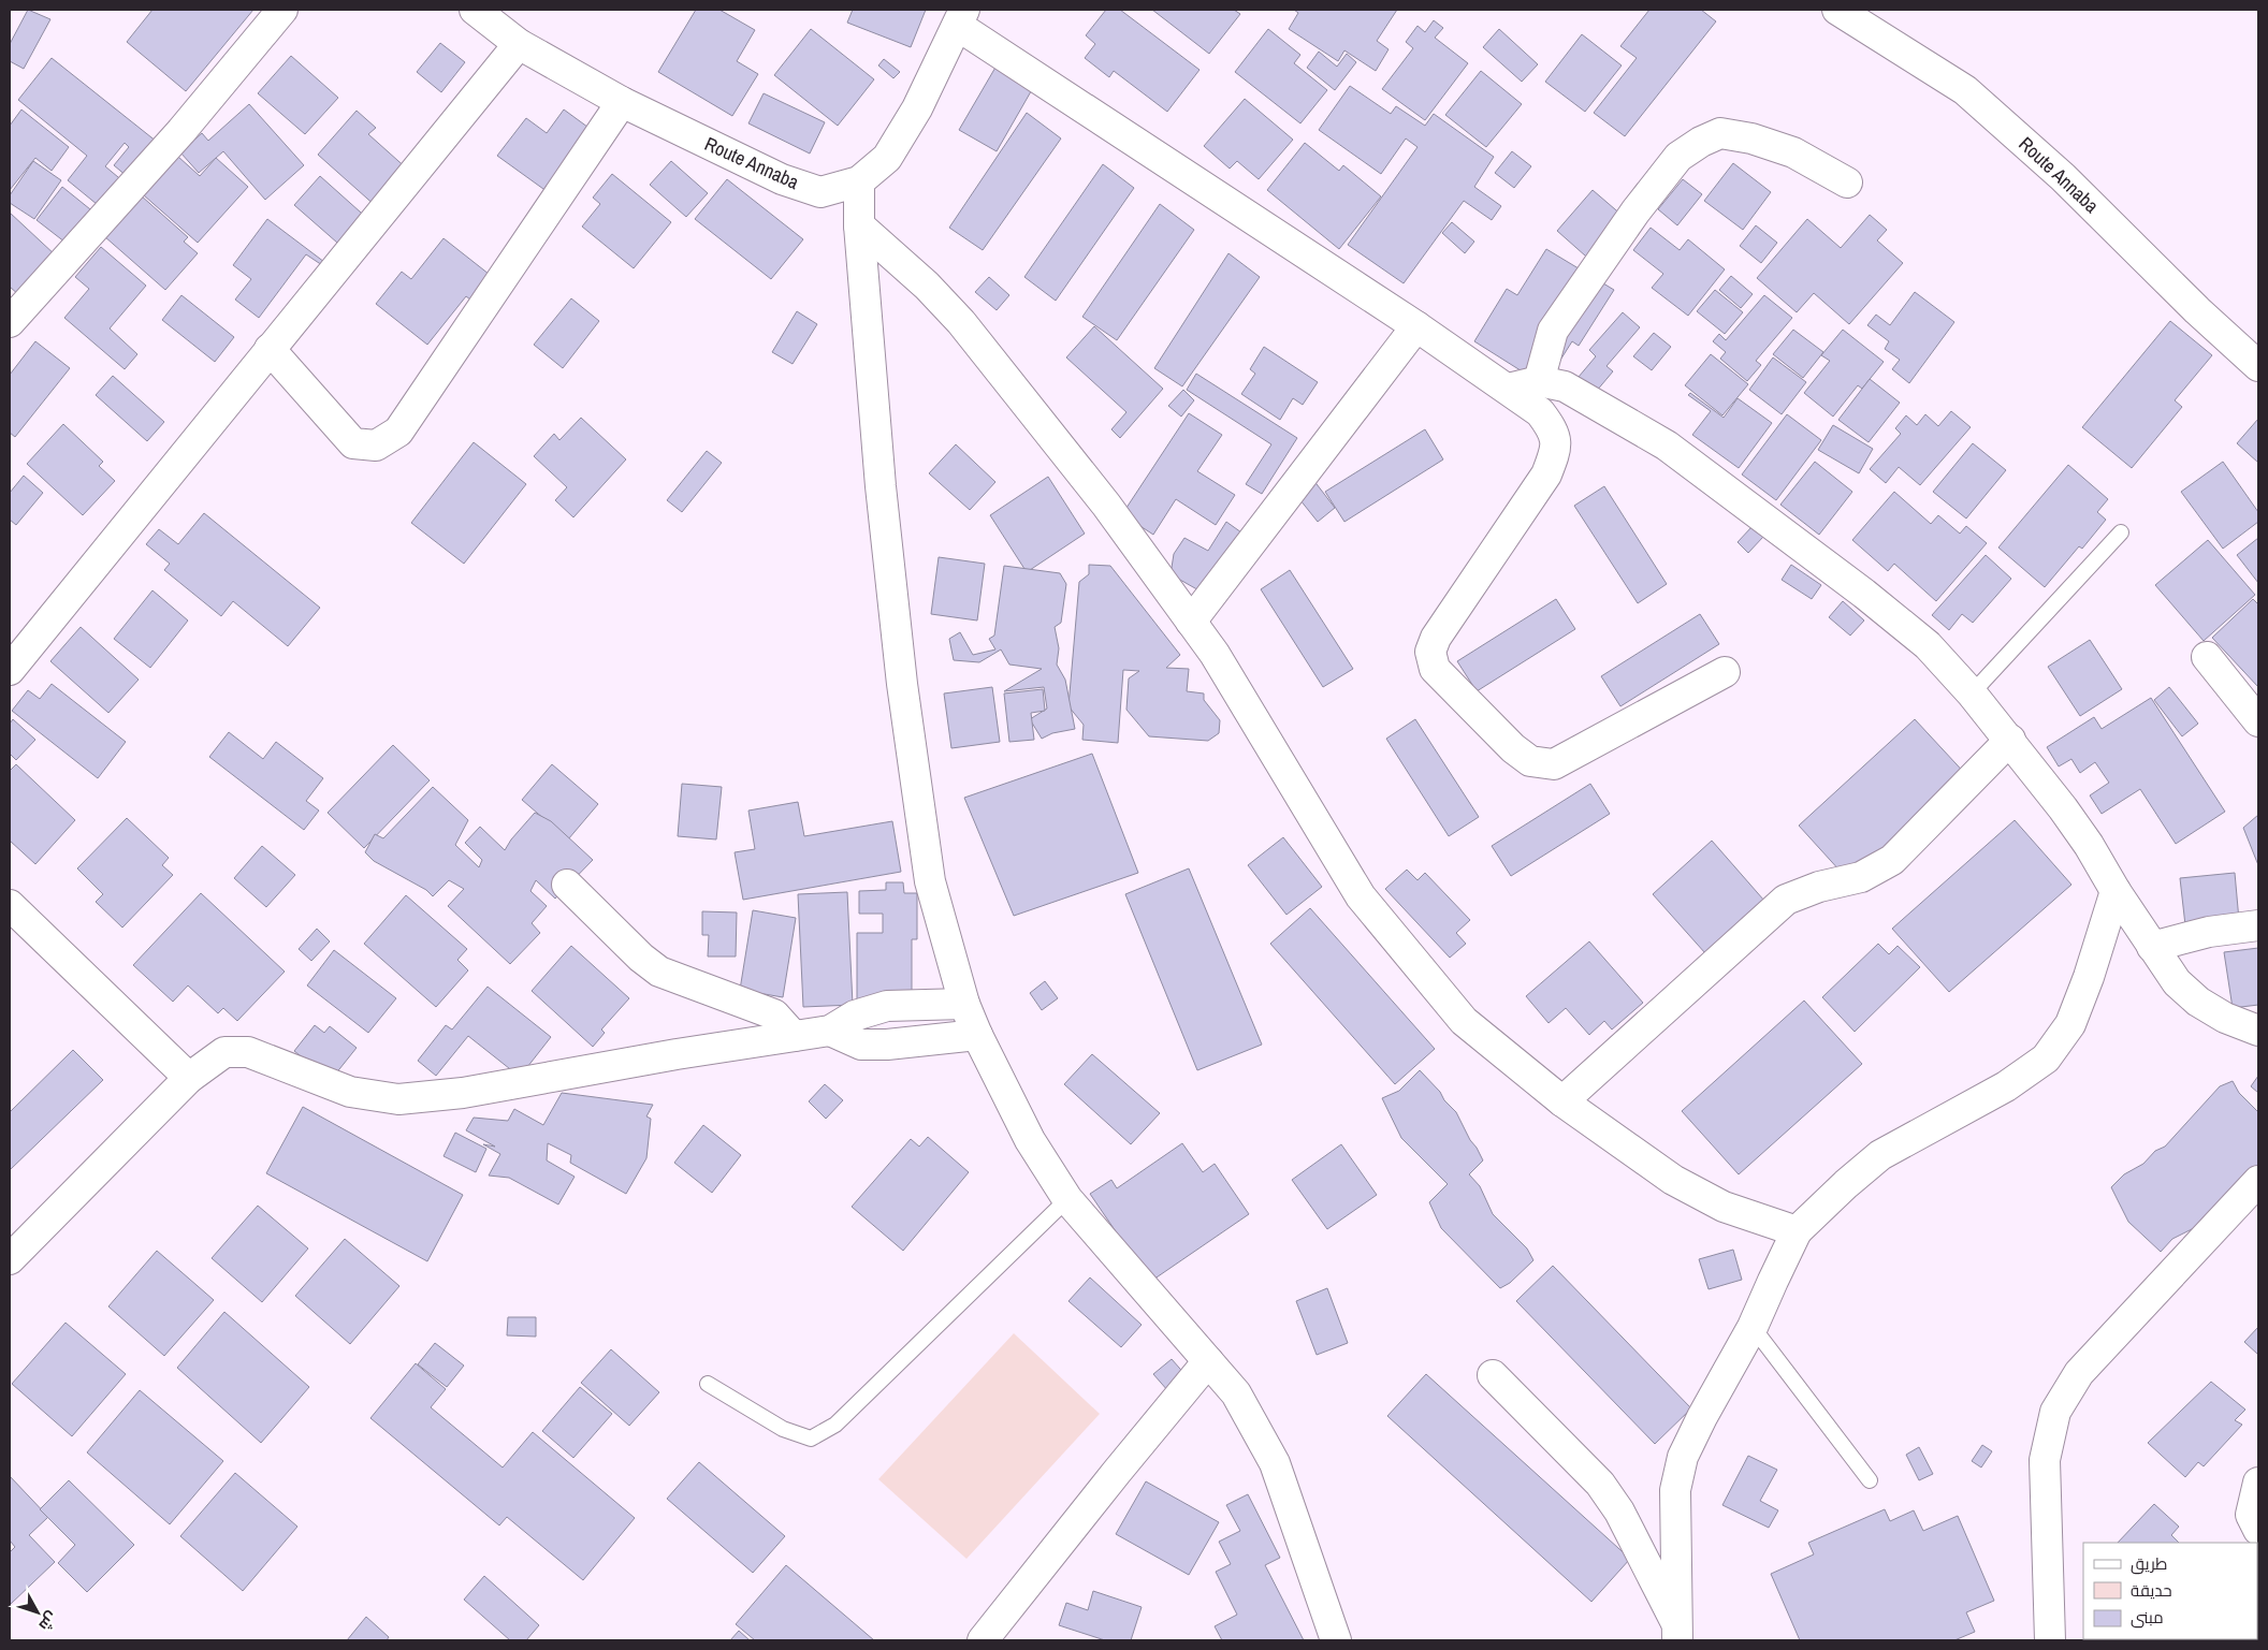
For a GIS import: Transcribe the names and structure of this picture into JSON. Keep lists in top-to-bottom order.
{
  "streets": {
    "street": ["Route Annaba"]
  },
  "legend": ["طريق", "حديقة", "مبنى"],
  "north": "bottom right"
}
